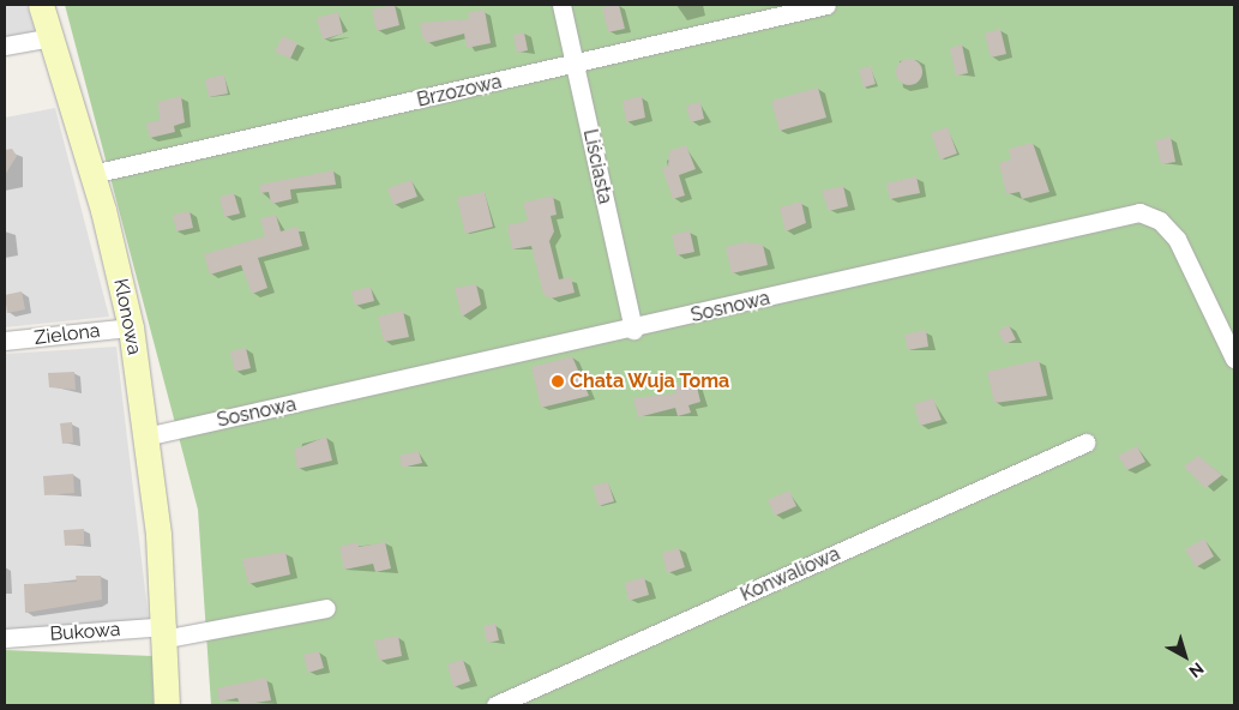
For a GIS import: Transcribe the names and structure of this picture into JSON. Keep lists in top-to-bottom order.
{
  "streets": {
    "street": [
      "Brzozowa",
      "Liściasta",
      "Sosnowa",
      "Klonowa",
      "Zielona",
      "Konwaliowa",
      "Bukowa"
    ]
  },
  "crossings": [
    ["Brzozowa", "Liściasta"],
    ["Brzozowa", "Klonowa"],
    ["Liściasta", "Sosnowa"],
    ["Sosnowa", "Klonowa"],
    ["Klonowa", "Zielona"],
    ["Klonowa", "Bukowa"]
  ],
  "places": ["Chata Wuja Toma"],
  "north": "bottom right"
}
